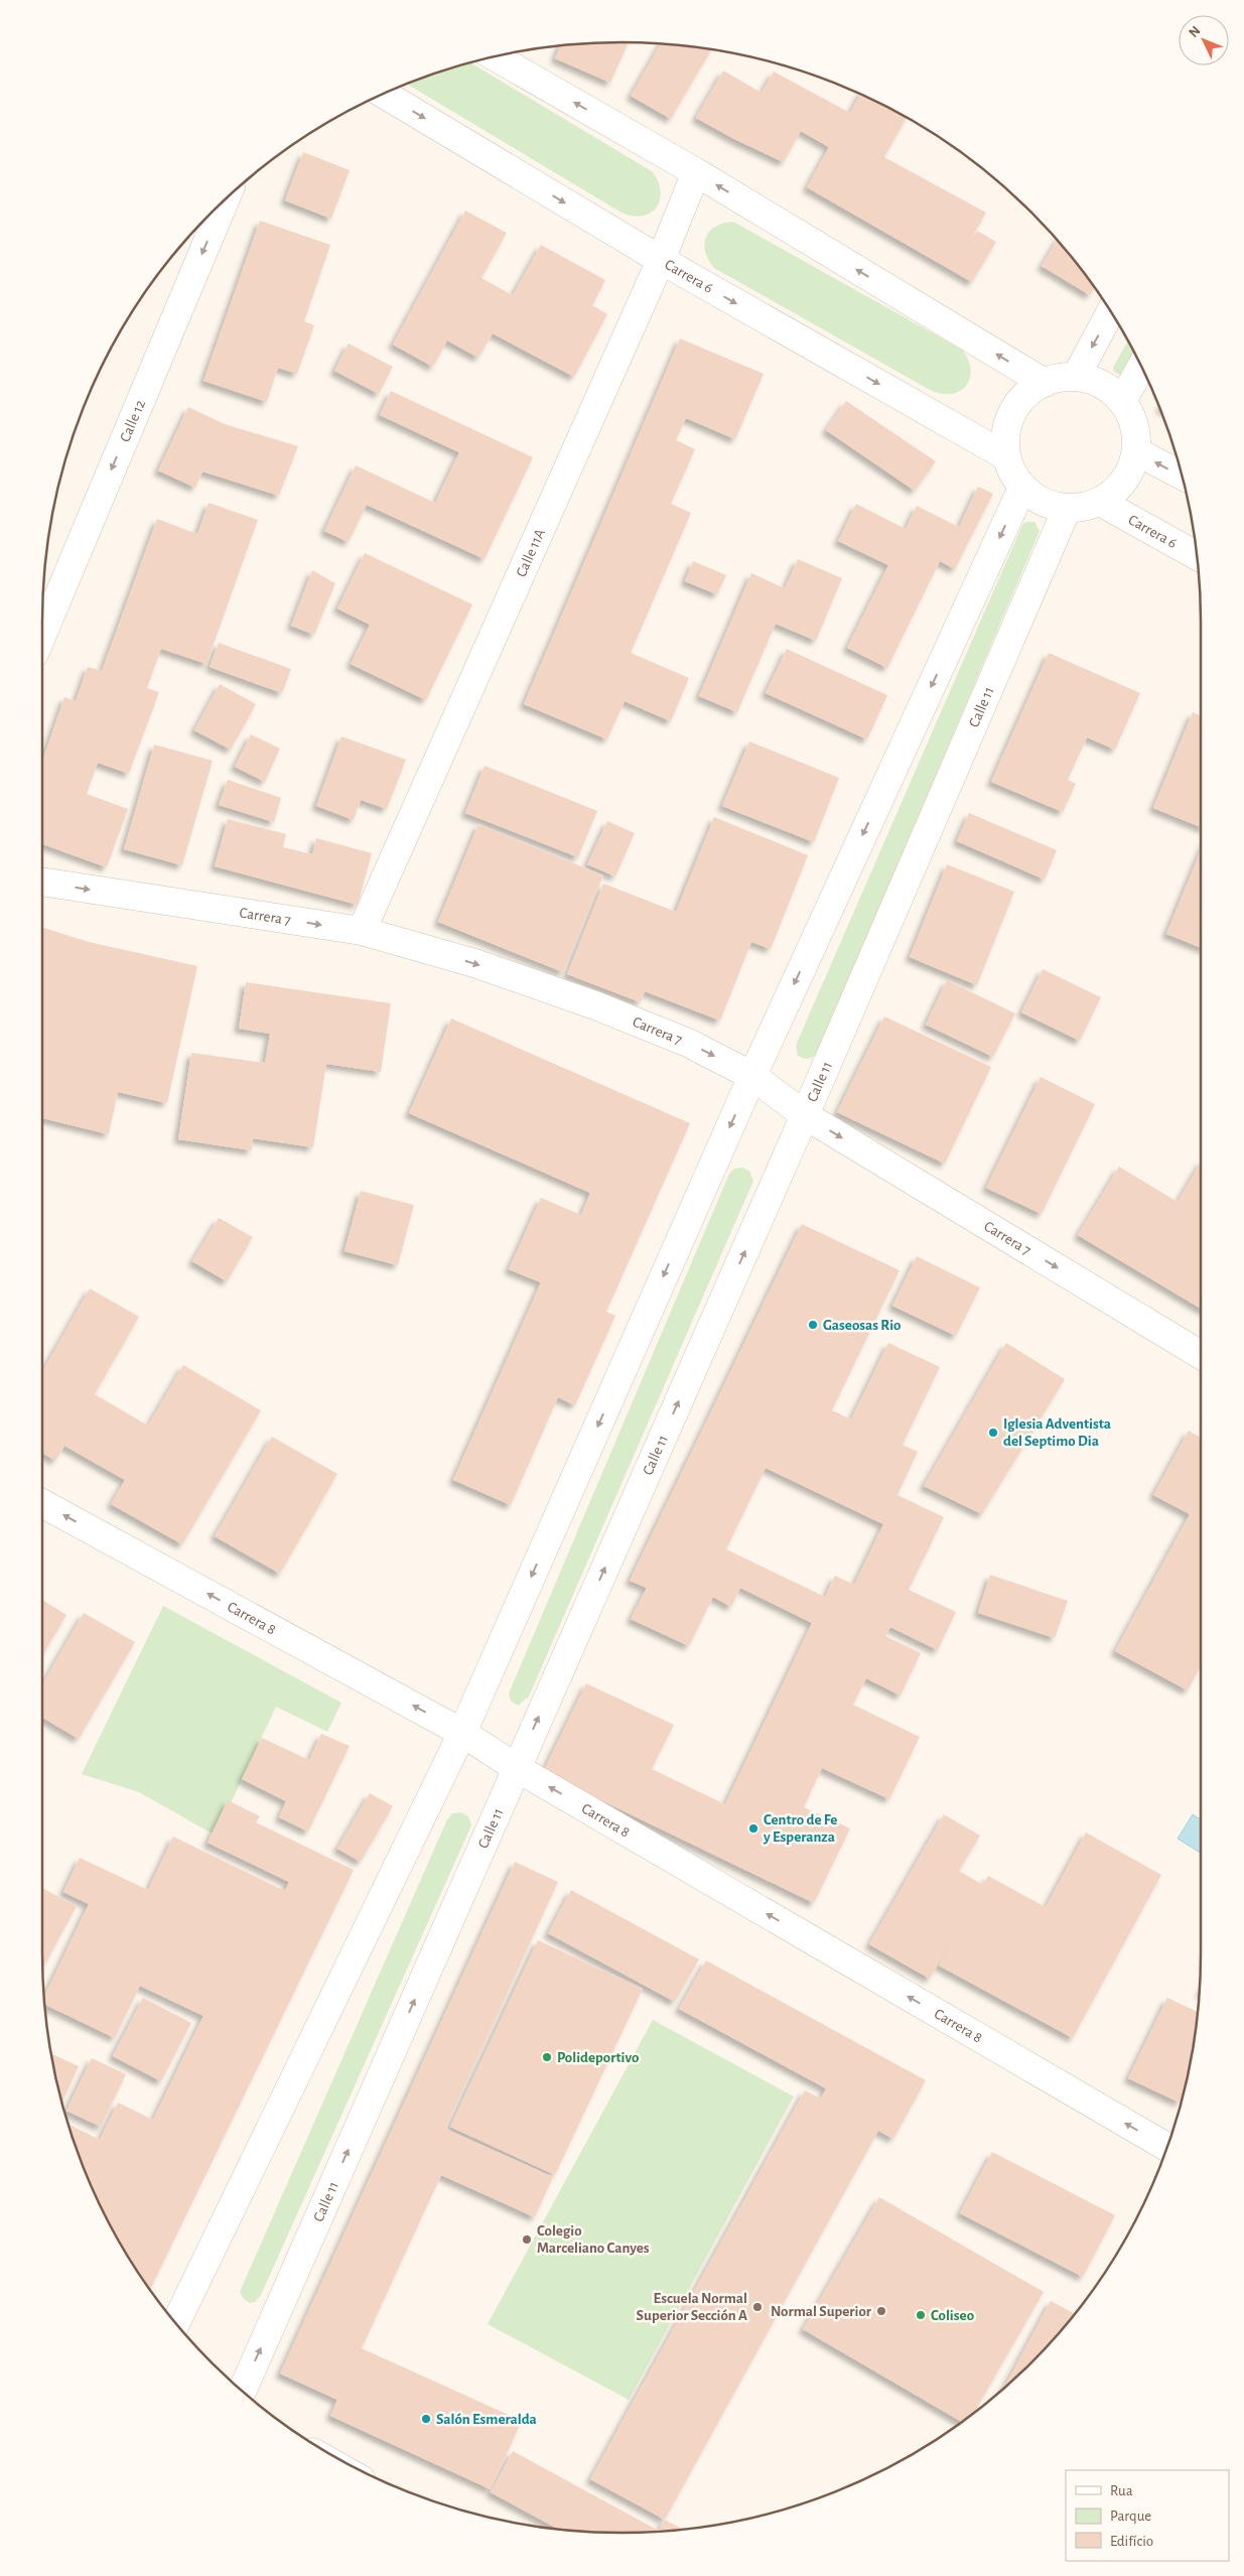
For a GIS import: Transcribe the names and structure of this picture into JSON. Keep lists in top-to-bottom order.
{
  "streets": {
    "street": [
      "Carrera 6",
      "Calle 12",
      "Calle 11A",
      "Calle 11",
      "Carrera 7",
      "Carrera 8"
    ]
  },
  "crossings": [
    ["Carrera 6", "Calle 11A"],
    ["Carrera 6", "Calle 11"],
    ["Calle 11A", "Carrera 7"],
    ["Calle 11", "Carrera 7"],
    ["Calle 11", "Carrera 8"]
  ],
  "one_way": ["Calle 12", "Carrera 7", "Carrera 8"],
  "places": [
    "Gaseosas Rio",
    "Iglesia Adventista del Septimo Dia",
    "Centro de Fe y Esperanza",
    "Polideportivo",
    "Colegio Marceliano Canyes",
    "Escuela Normal Superior Sección A",
    "Normal Superior",
    "Coliseo",
    "Salón Esmeralda"
  ],
  "legend": ["Rua", "Parque", "Edifício"],
  "north": "top left"
}
